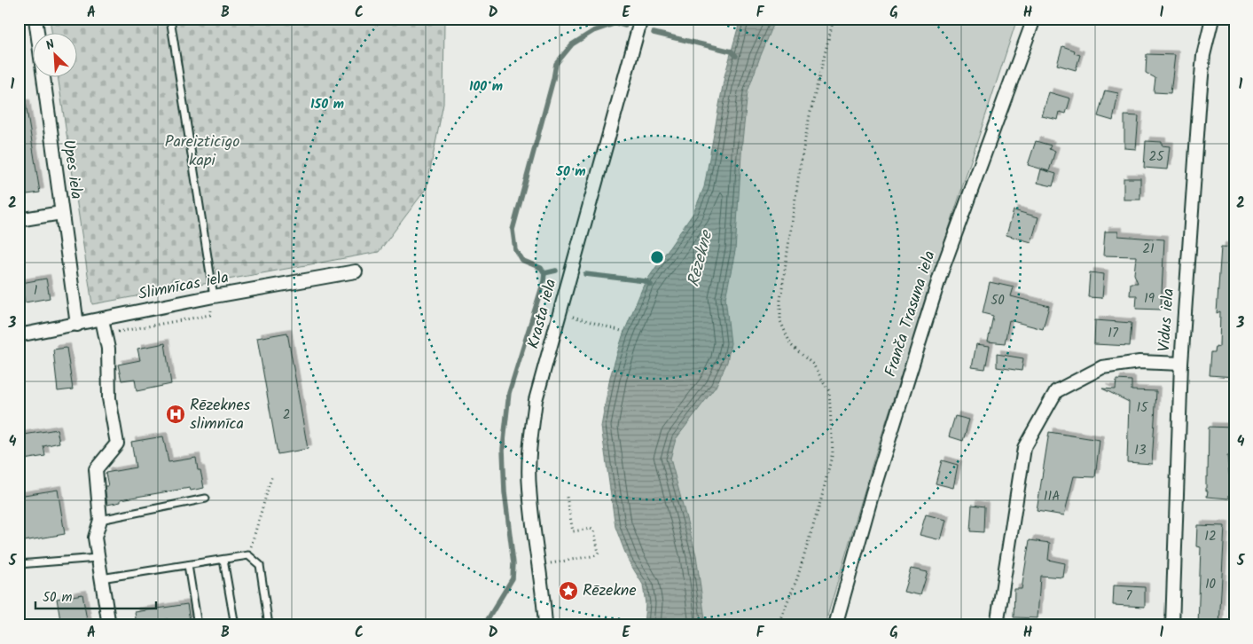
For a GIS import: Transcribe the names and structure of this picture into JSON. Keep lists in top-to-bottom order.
{
  "streets": {
    "street": [
      "Upes iela",
      "Slimnīcas iela",
      "Krasta iela",
      "Franča Trasuna iela",
      "Vidus iela"
    ]
  },
  "crossings": [
    ["Upes iela", "Slimnīcas iela"]
  ],
  "water": ["Rēzekne"],
  "parks": ["Pareizticīgo kapi"],
  "places": {
    "hospital": ["Rēzeknes slimnīca"],
    "place": ["Rēzekne"]
  },
  "house_numbers": [
    "25",
    "21",
    "1",
    "19",
    "50",
    "17",
    "15",
    "2",
    "13",
    "11A",
    "12",
    "10",
    "7"
  ],
  "scale_bar": "50 m",
  "north": "top left",
  "grid": {
    "columns": [
      "A",
      "B",
      "C",
      "D",
      "E",
      "F",
      "G",
      "H",
      "I"
    ],
    "rows": [
      "1",
      "2",
      "3",
      "4",
      "5"
    ]
  },
  "rings": ["100 m", "150 m", "50 m"]
}
